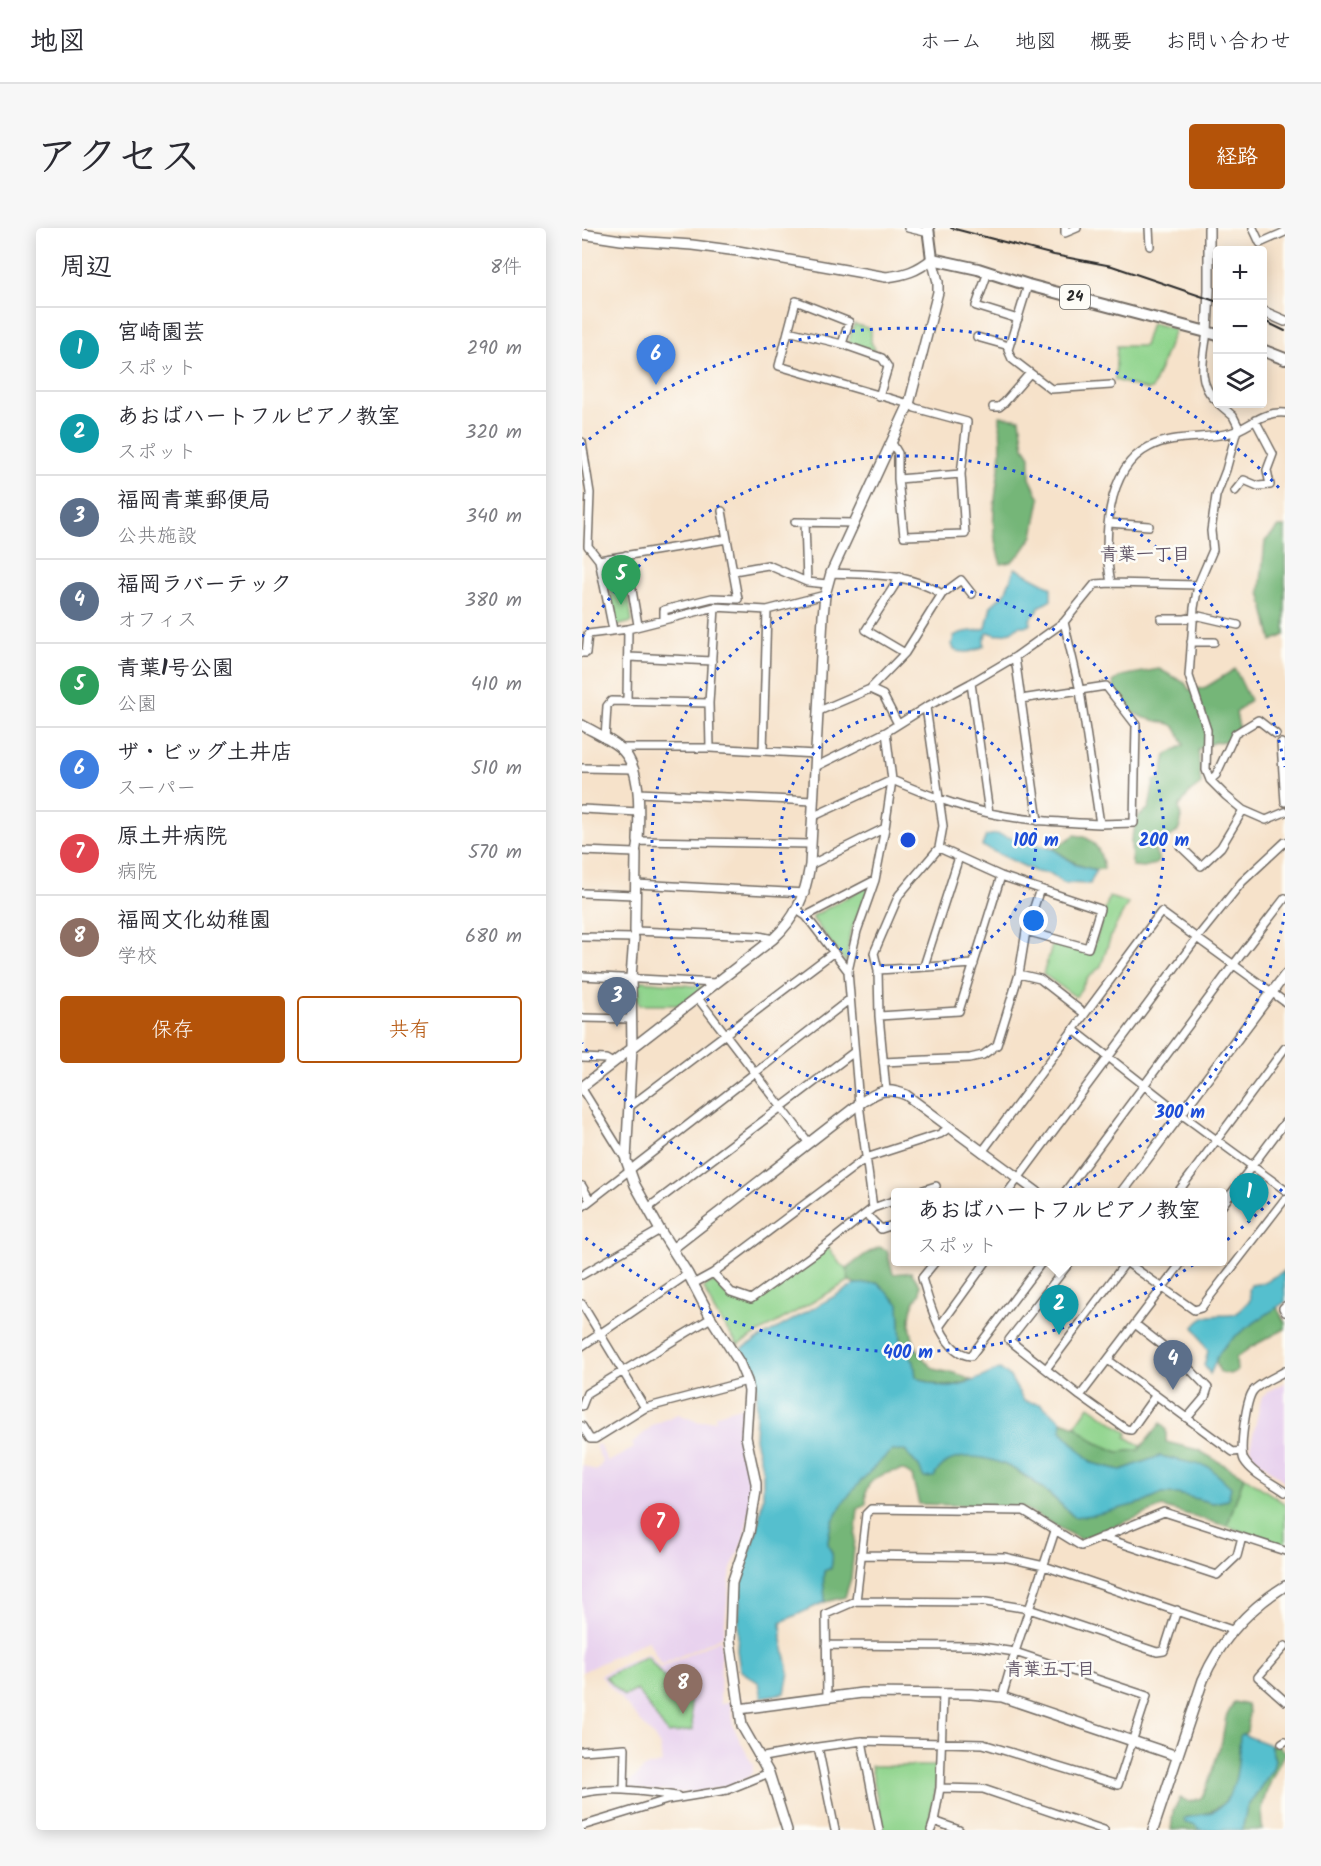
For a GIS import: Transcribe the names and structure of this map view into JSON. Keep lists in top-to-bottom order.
{
  "streets": {
    "main road": ["24"]
  },
  "districts": ["青葉一丁目", "青葉五丁目"],
  "page": {
    "header": "地図",
    "nav": [
      "ホーム",
      "地図",
      "概要",
      "お問い合わせ"
    ],
    "title": "アクセス",
    "buttons": [
      "経路",
      ["保存", "共有"]
    ],
    "heading": ["周辺", "8件"],
    "map_buttons": ["+", "−"],
    "list": [
      {
        "mark": "1",
        "name": "宮崎園芸",
        "note": "スポット",
        "value": "290 m"
      },
      {
        "mark": "2",
        "name": "あおばハートフルピアノ教室",
        "note": "スポット",
        "value": "320 m"
      },
      {
        "mark": "3",
        "name": "福岡青葉郵便局",
        "note": "公共施設",
        "value": "340 m"
      },
      {
        "mark": "4",
        "name": "福岡ラバーテック",
        "note": "オフィス",
        "value": "380 m"
      },
      {
        "mark": "5",
        "name": "青葉1号公園",
        "note": "公園",
        "value": "410 m"
      },
      {
        "mark": "6",
        "name": "ザ・ビッグ土井店",
        "note": "スーパー",
        "value": "510 m"
      },
      {
        "mark": "7",
        "name": "原土井病院",
        "note": "病院",
        "value": "570 m"
      },
      {
        "mark": "8",
        "name": "福岡文化幼稚園",
        "note": "学校",
        "value": "680 m"
      }
    ],
    "pins": [
      "6",
      "5",
      "3",
      "1",
      "2",
      "4",
      "7",
      "8"
    ],
    "popup": ["あおばハートフルピアノ教室", "スポット"]
  },
  "rings": [
    "100 m",
    "200 m",
    "300 m",
    "400 m"
  ]
}
